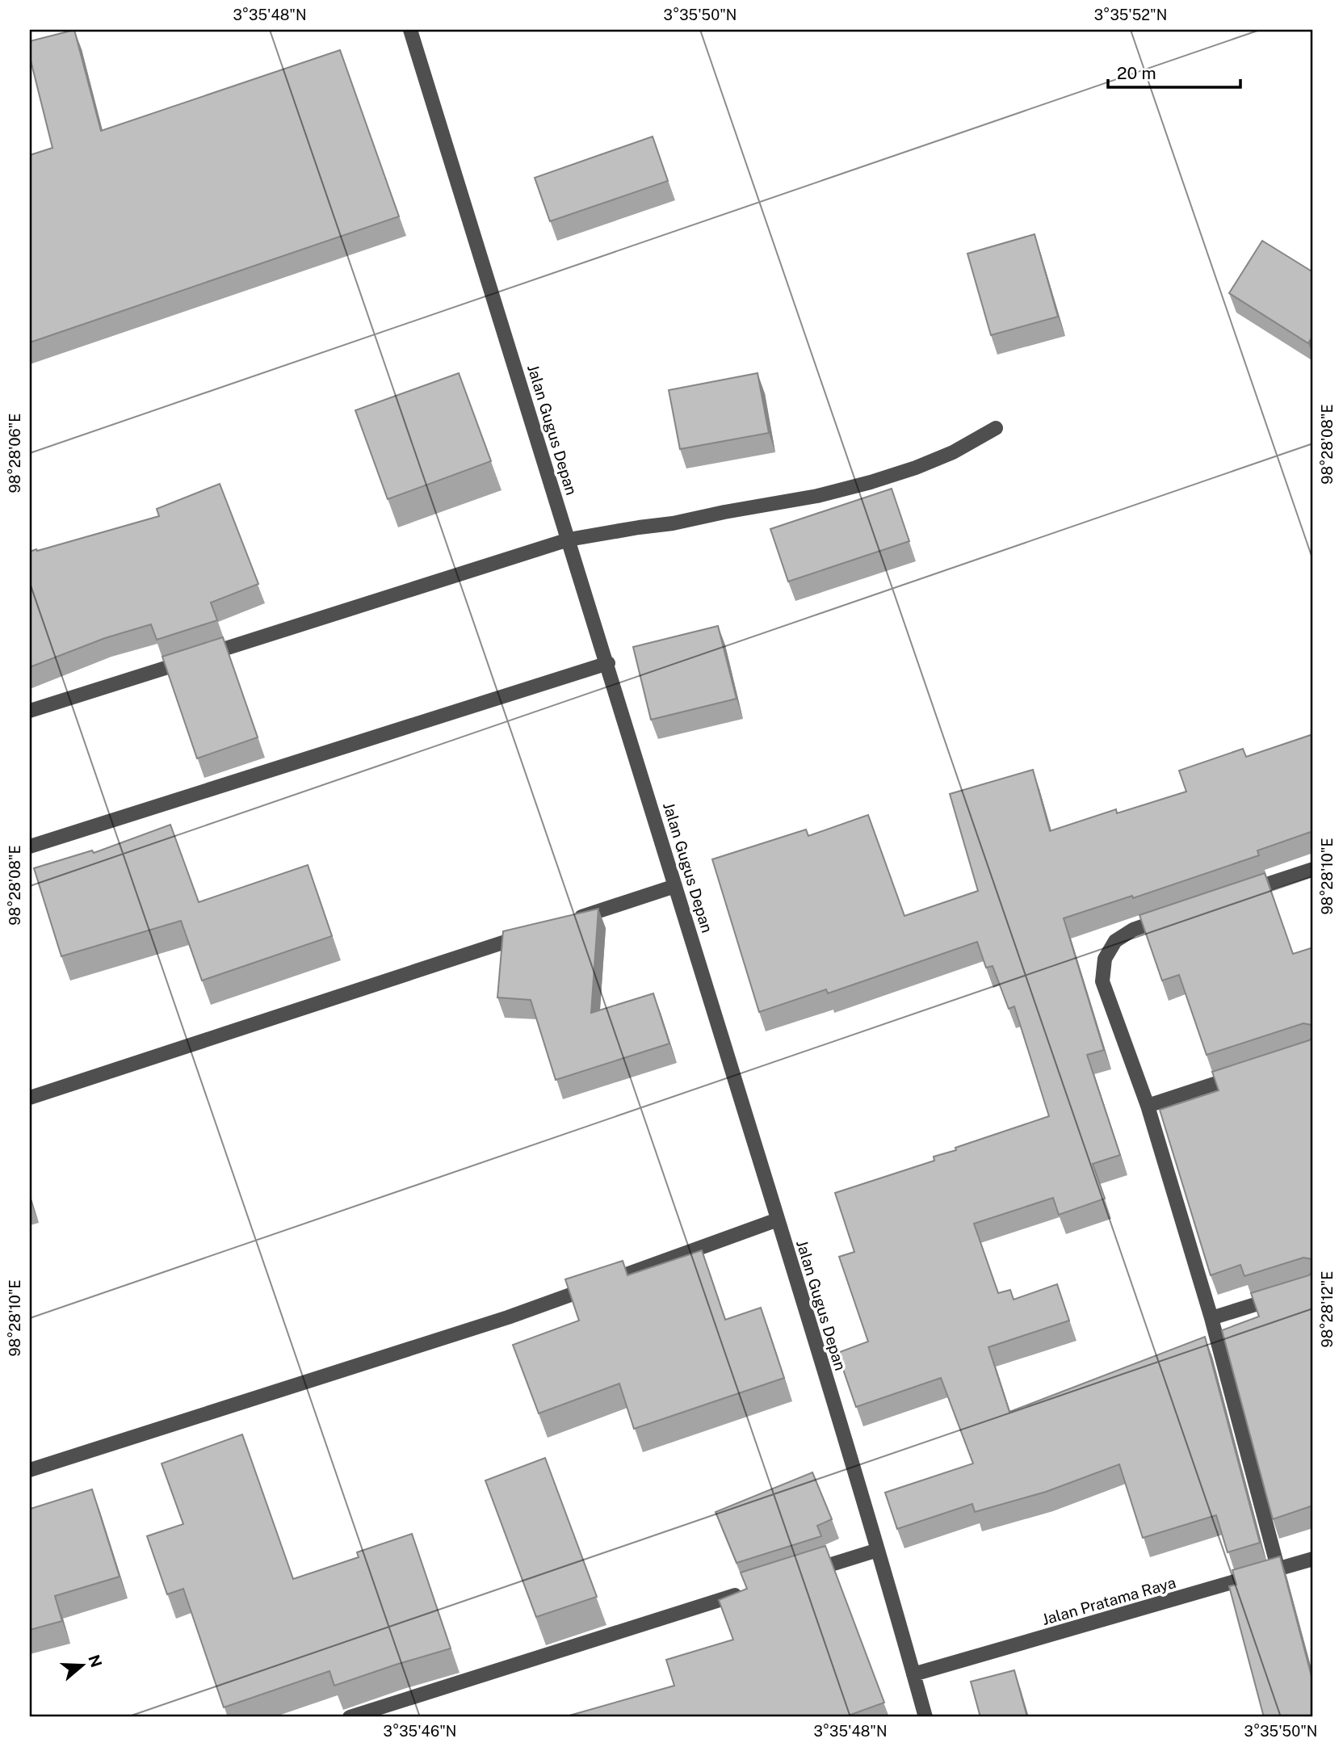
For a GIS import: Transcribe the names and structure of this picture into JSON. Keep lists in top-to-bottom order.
{
  "streets": {
    "street": ["Jalan Gugus Depan", "Jalan Pratama Raya"]
  },
  "crossings": [
    ["Jalan Gugus Depan", "Jalan Pratama Raya"]
  ],
  "scale_bar": "20 m",
  "north": "right",
  "coordinates": [
    "3°35'48\"N",
    "3°35'50\"N",
    "3°35'52\"N",
    "98°28'08\"E",
    "98°28'06\"E",
    "98°28'10\"E",
    "98°28'12\"E",
    "3°35'46\"N"
  ]
}
